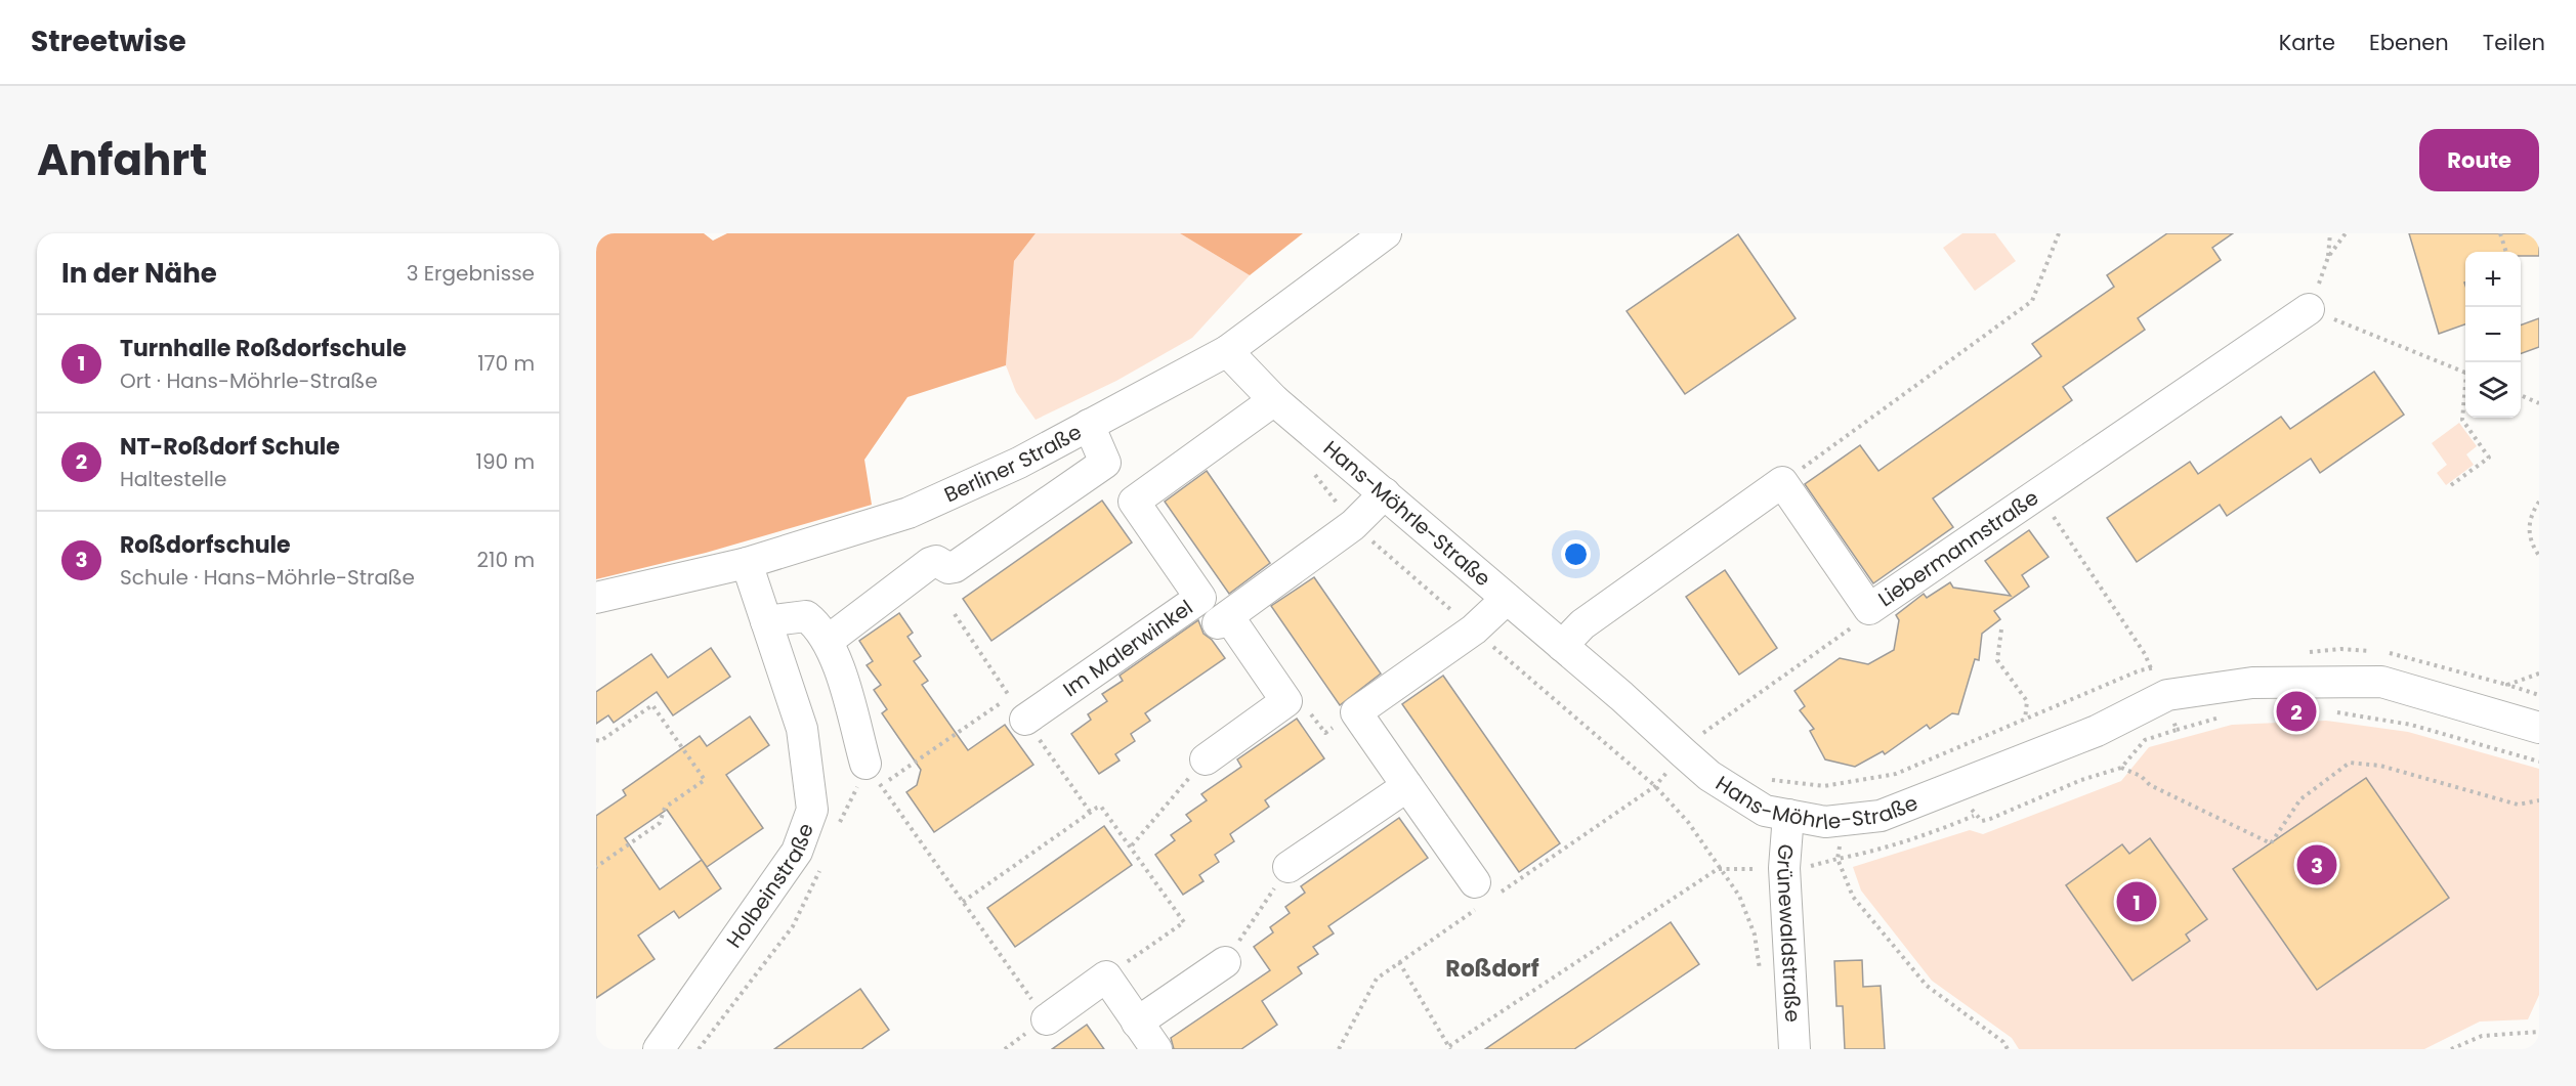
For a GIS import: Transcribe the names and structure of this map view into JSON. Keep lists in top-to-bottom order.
{
  "streets": {
    "street": [
      "Berliner Straße",
      "Hans-Möhrle-Straße",
      "Liebermannstraße",
      "Im Malerwinkel",
      "Holbeinstraße",
      "Grünewaldstraße"
    ]
  },
  "crossings": [
    ["Berliner Straße", "Hans-Möhrle-Straße"],
    ["Berliner Straße", "Holbeinstraße"],
    ["Hans-Möhrle-Straße", "Im Malerwinkel"],
    ["Hans-Möhrle-Straße", "Grünewaldstraße"]
  ],
  "districts": ["Roßdorf"],
  "page": {
    "header": "Streetwise",
    "nav": ["Karte", "Ebenen", "Teilen"],
    "title": "Anfahrt",
    "buttons": "Route",
    "heading": ["In der Nähe", "3 Ergebnisse"],
    "map_buttons": ["+", "−"],
    "list": [
      {
        "mark": "1",
        "name": "Turnhalle Roßdorfschule",
        "note": "Ort · Hans-Möhrle-Straße",
        "value": "170 m"
      },
      {
        "mark": "2",
        "name": "NT-Roßdorf Schule",
        "note": "Haltestelle",
        "value": "190 m"
      },
      {
        "mark": "3",
        "name": "Roßdorfschule",
        "note": "Schule · Hans-Möhrle-Straße",
        "value": "210 m"
      }
    ],
    "pins": ["2", "3", "1"]
  }
}
